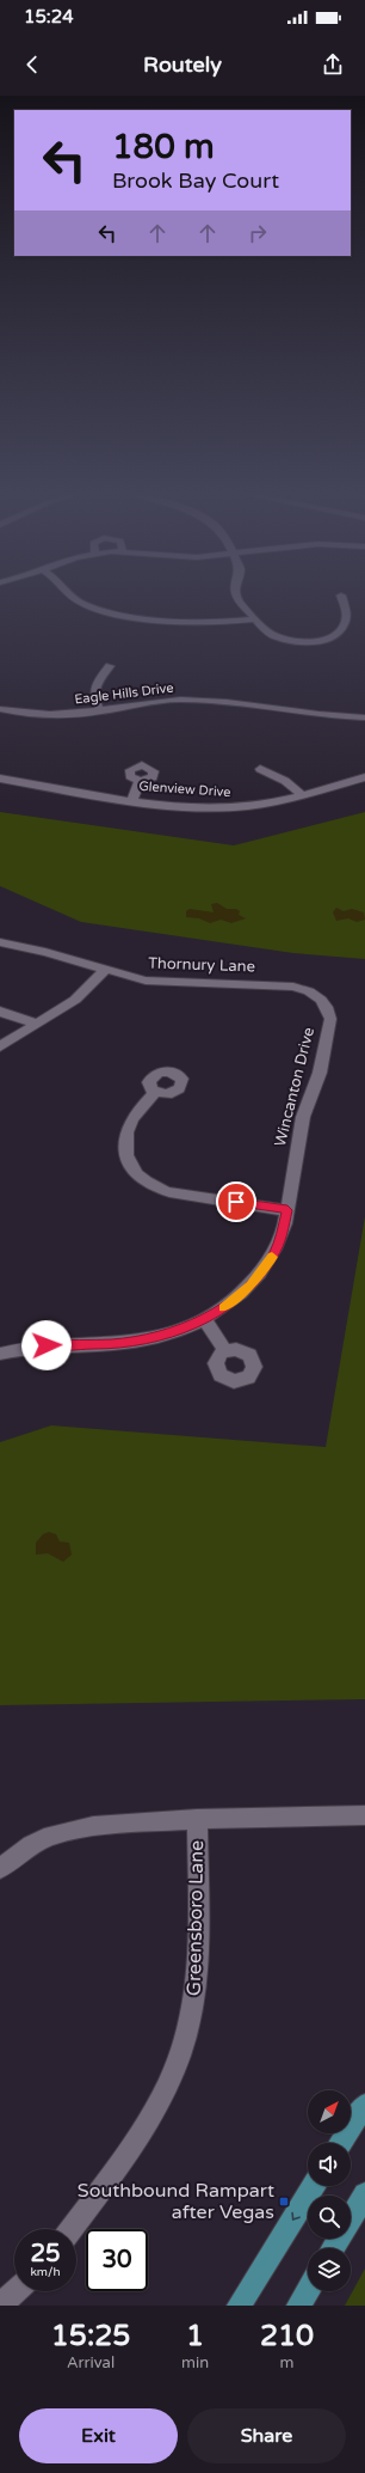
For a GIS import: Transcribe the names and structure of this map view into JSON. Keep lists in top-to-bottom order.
{
  "streets": {
    "street": [
      "Eagle Hills Drive",
      "Glenview Drive",
      "Thornury Lane",
      "Wincanton Drive",
      "Greensboro Lane"
    ]
  },
  "crossings": [
    ["Thornury Lane", "Wincanton Drive"]
  ],
  "places": {
    "transit": ["Southbound Rampart after Vegas"]
  },
  "north": "top right",
  "page": {
    "status": "15:24",
    "header": "Routely",
    "turn": ["180 m", "Brook Bay Court"],
    "speed": "25 km/h",
    "limit": "30",
    "eta": [
      "15:25",
      "Arrival",
      "1",
      "min",
      "210",
      "m"
    ],
    "buttons": ["Exit", "Share"]
  }
}
